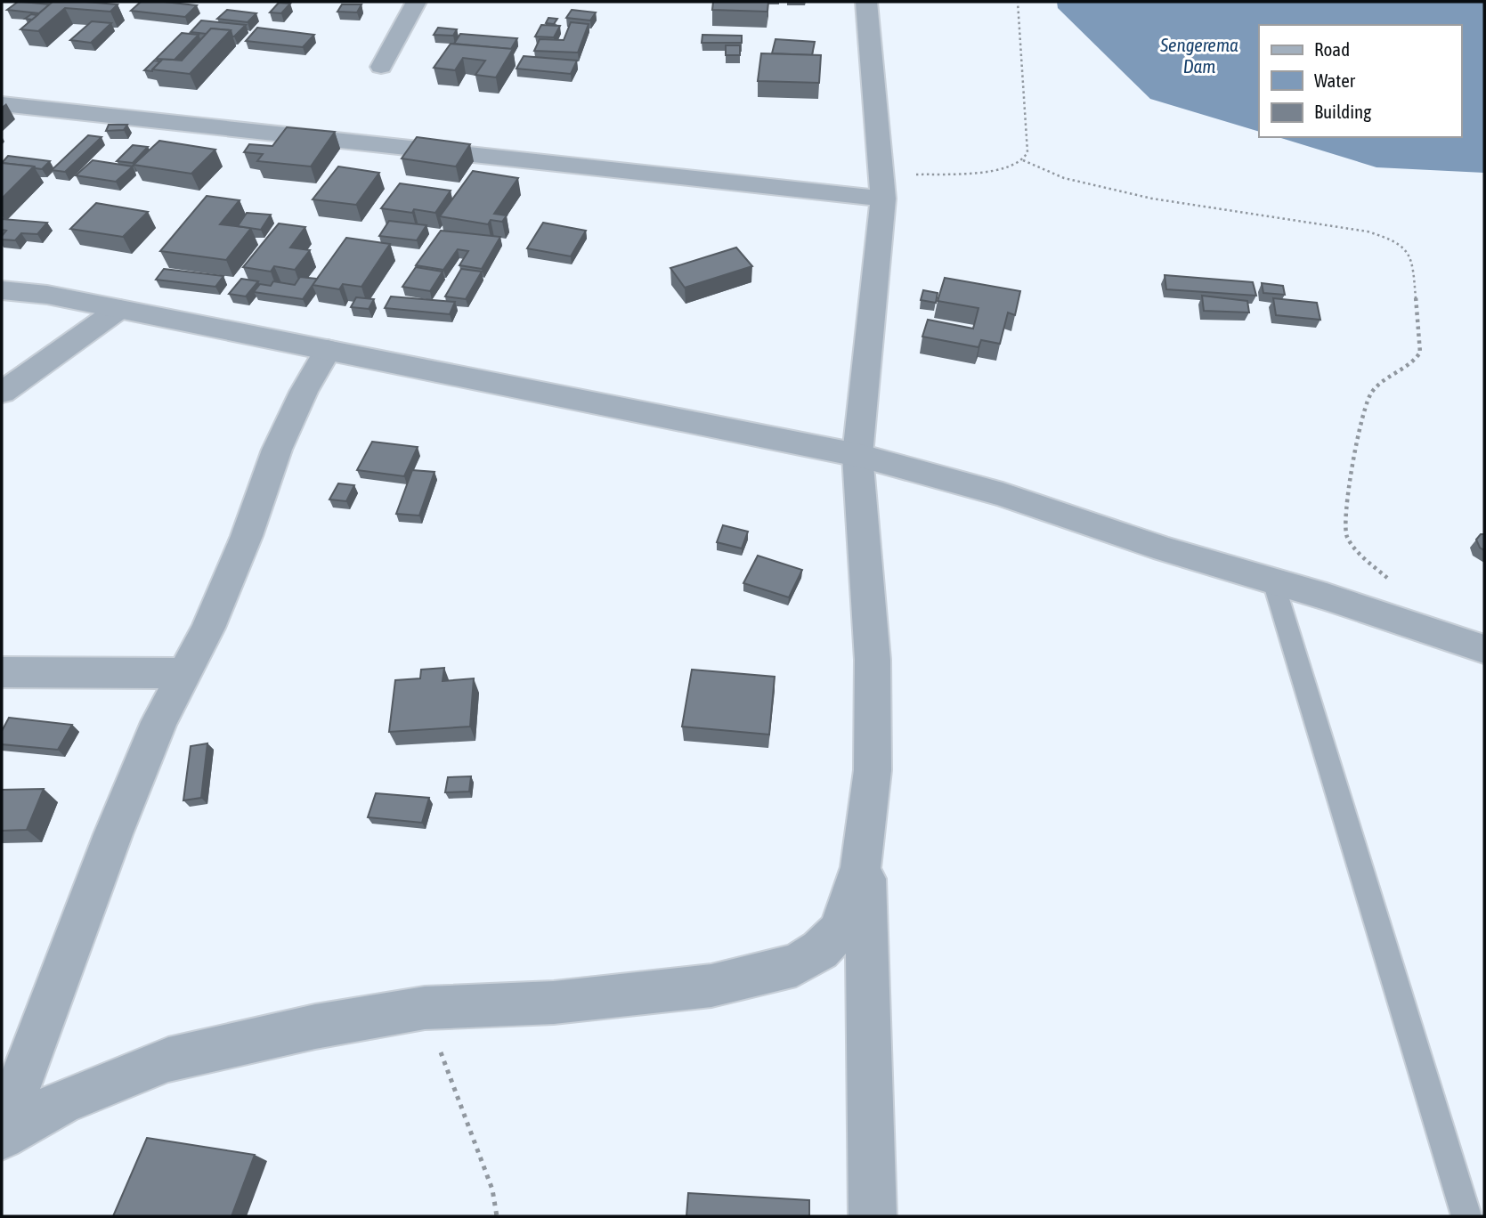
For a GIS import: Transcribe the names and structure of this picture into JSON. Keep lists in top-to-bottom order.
{
  "water": ["Sengerema Dam"],
  "legend": ["Road", "Water", "Building"]
}
